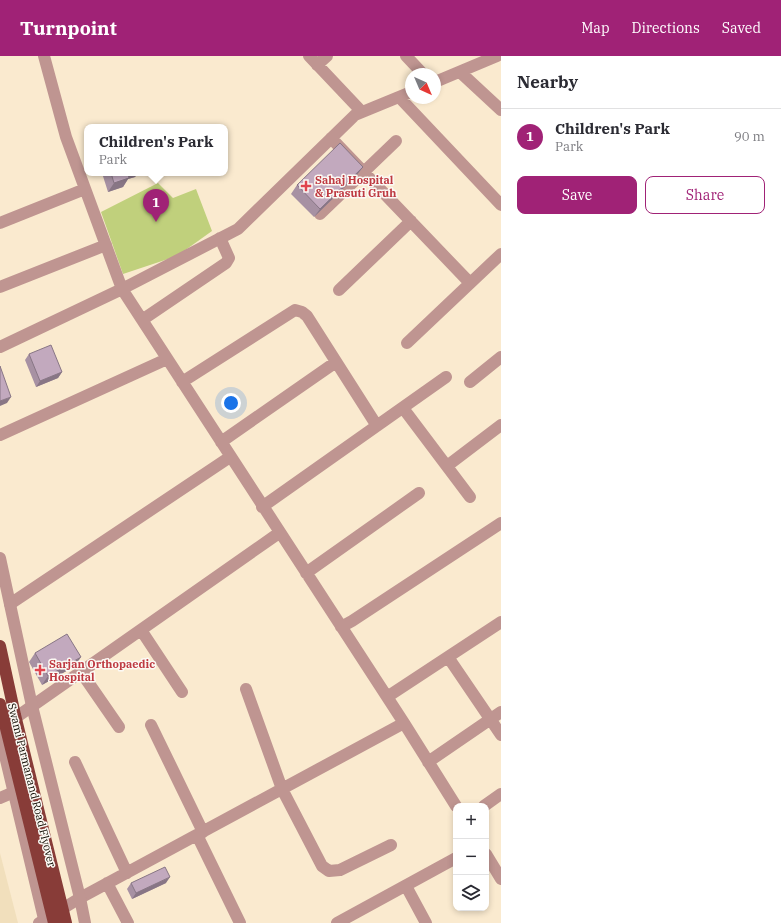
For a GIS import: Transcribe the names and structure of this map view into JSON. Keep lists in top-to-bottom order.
{
  "streets": {
    "highway": ["Swami Parmanand Road Flyover"]
  },
  "places": {
    "health": ["Sahaj Hospital & Prasuti Gruh", "Sarjan Orthopaedic Hospital"]
  },
  "north": "bottom right",
  "page": {
    "header": "Turnpoint",
    "nav": ["Map", "Directions", "Saved"],
    "heading": "Nearby",
    "list": [
      {
        "mark": "1",
        "name": "Children's Park",
        "note": "Park",
        "value": "90 m"
      }
    ],
    "popup": ["Children's Park", "Park"],
    "buttons": ["Save", "Share"],
    "pins": "1",
    "map_buttons": ["+", "−"]
  }
}
